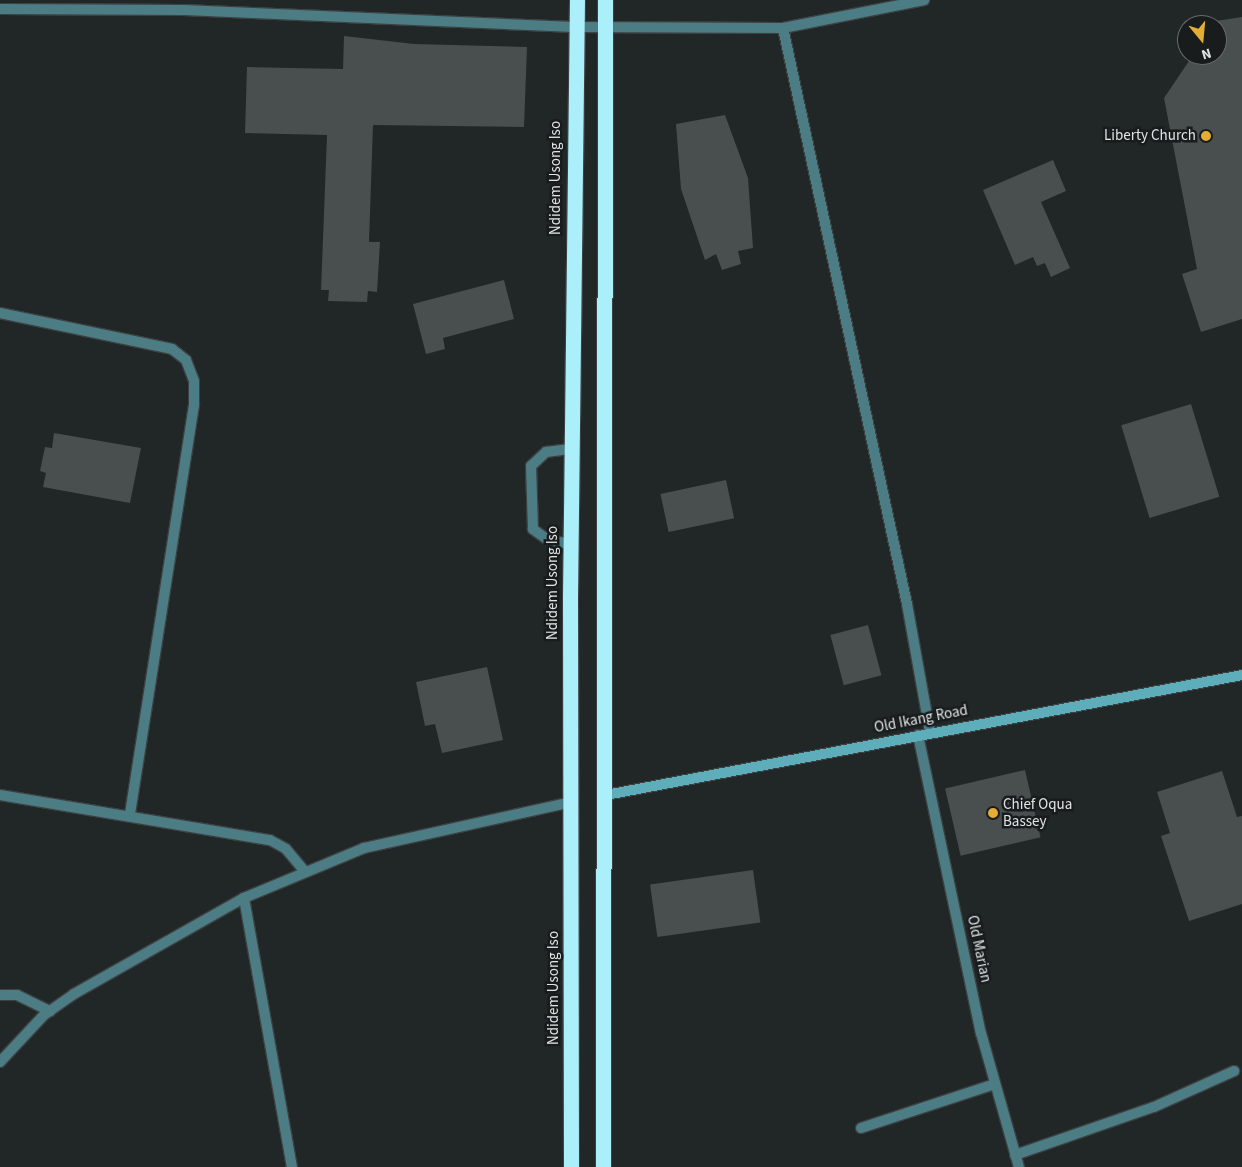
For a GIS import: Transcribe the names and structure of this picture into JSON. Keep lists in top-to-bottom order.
{
  "streets": {
    "highway": ["Ndidem Usong Iso"],
    "street": ["Old Ikang Road", "Old Marian"]
  },
  "crossings": [
    ["Old Ikang Road", "Old Marian"]
  ],
  "places": ["Liberty Church", "Chief Oqua Bassey"],
  "north": "bottom"
}
